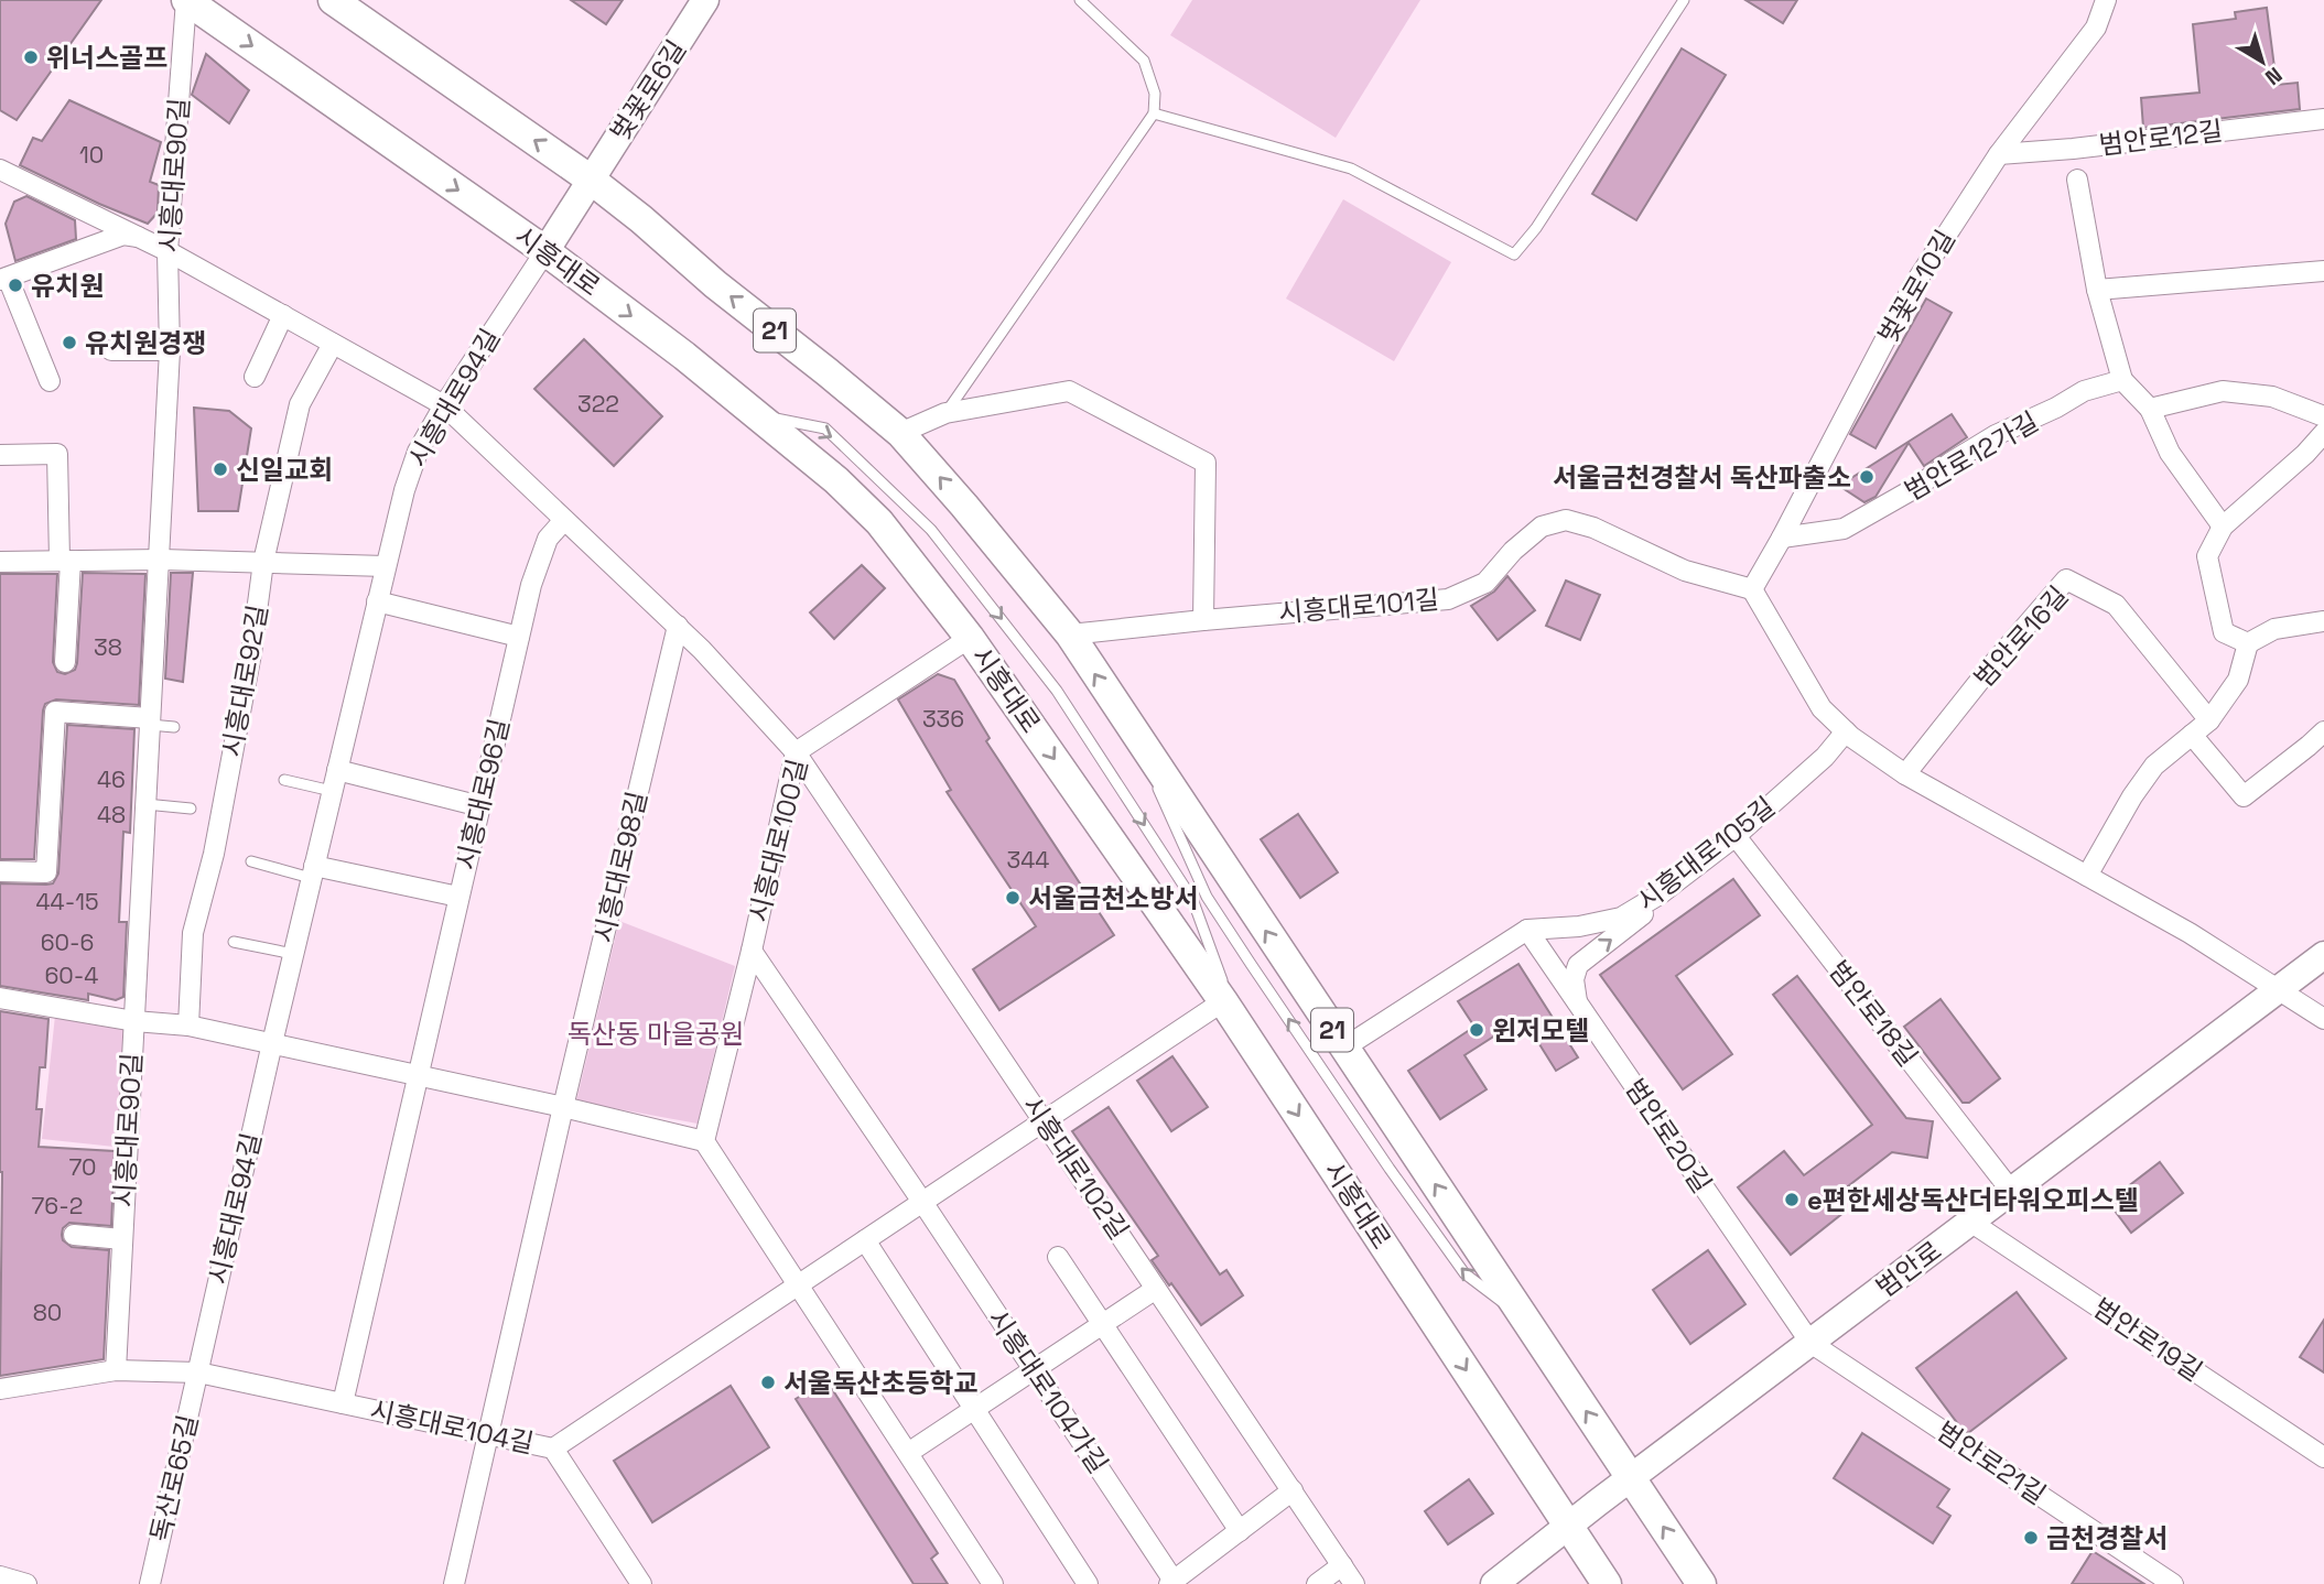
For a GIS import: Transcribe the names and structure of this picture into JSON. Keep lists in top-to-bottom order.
{
  "streets": {
    "main road": [
      "벚꽃로6길",
      "시흥대로",
      "21",
      "범안로"
    ],
    "street": [
      "범안로12길",
      "시흥대로90길",
      "벚꽃로10길",
      "시흥대로94길",
      "범안로12가길",
      "시흥대로101길",
      "범안로16길",
      "시흥대로92길",
      "시흥대로96길",
      "시흥대로100길",
      "시흥대로105길",
      "시흥대로98길",
      "범안로18길",
      "범안로20길",
      "시흥대로102길",
      "범안로19길",
      "시흥대로104가길",
      "시흥대로104길",
      "범안로21길",
      "독산로65길"
    ]
  },
  "crossings": [
    ["벚꽃로6길", "시흥대로"],
    ["벚꽃로6길", "21"],
    ["벚꽃로6길", "시흥대로94길"],
    ["범안로12길", "벚꽃로10길"],
    ["범안로12길", "범안로12가길"],
    ["시흥대로90길", "시흥대로"],
    ["시흥대로90길", "시흥대로94길"],
    ["시흥대로90길", "시흥대로92길"],
    ["시흥대로90길", "시흥대로104길"],
    ["시흥대로", "시흥대로94길"],
    ["시흥대로", "시흥대로100길"],
    ["시흥대로", "범안로"],
    ["시흥대로", "시흥대로104길"],
    ["벚꽃로10길", "범안로12가길"],
    ["벚꽃로10길", "시흥대로101길"],
    ["21", "시흥대로101길"],
    ["21", "시흥대로105길"],
    ["21", "범안로"],
    ["시흥대로94길", "시흥대로104길"],
    ["시흥대로94길", "독산로65길"],
    ["시흥대로96길", "시흥대로104길"],
    ["시흥대로100길", "시흥대로102길"],
    ["시흥대로100길", "시흥대로104가길"],
    ["시흥대로100길", "시흥대로104길"],
    ["시흥대로105길", "범안로18길"],
    ["시흥대로105길", "범안로20길"],
    ["시흥대로98길", "시흥대로104길"],
    ["범안로18길", "범안로"],
    ["범안로20길", "범안로"],
    ["범안로20길", "범안로21길"],
    ["시흥대로102길", "시흥대로104길"],
    ["범안로", "범안로19길"],
    ["범안로", "범안로21길"],
    ["시흥대로104가길", "시흥대로104길"],
    ["시흥대로104길", "독산로65길"]
  ],
  "parks": ["독산동 마을공원"],
  "places": [
    "위너스골프",
    "유치원",
    "유치원경쟁",
    "신일교회",
    "서울금천경찰서 독산파출소",
    "서울금천소방서",
    "윈저모텔",
    "e편한세상독산더타워오피스텔",
    "서울독산초등학교",
    "금천경찰서"
  ],
  "house_numbers": [
    "10",
    "322",
    "38",
    "336",
    "46",
    "48",
    "344",
    "44-15",
    "60-6",
    "60-4",
    "70",
    "76-2",
    "80"
  ],
  "north": "bottom right"
}
